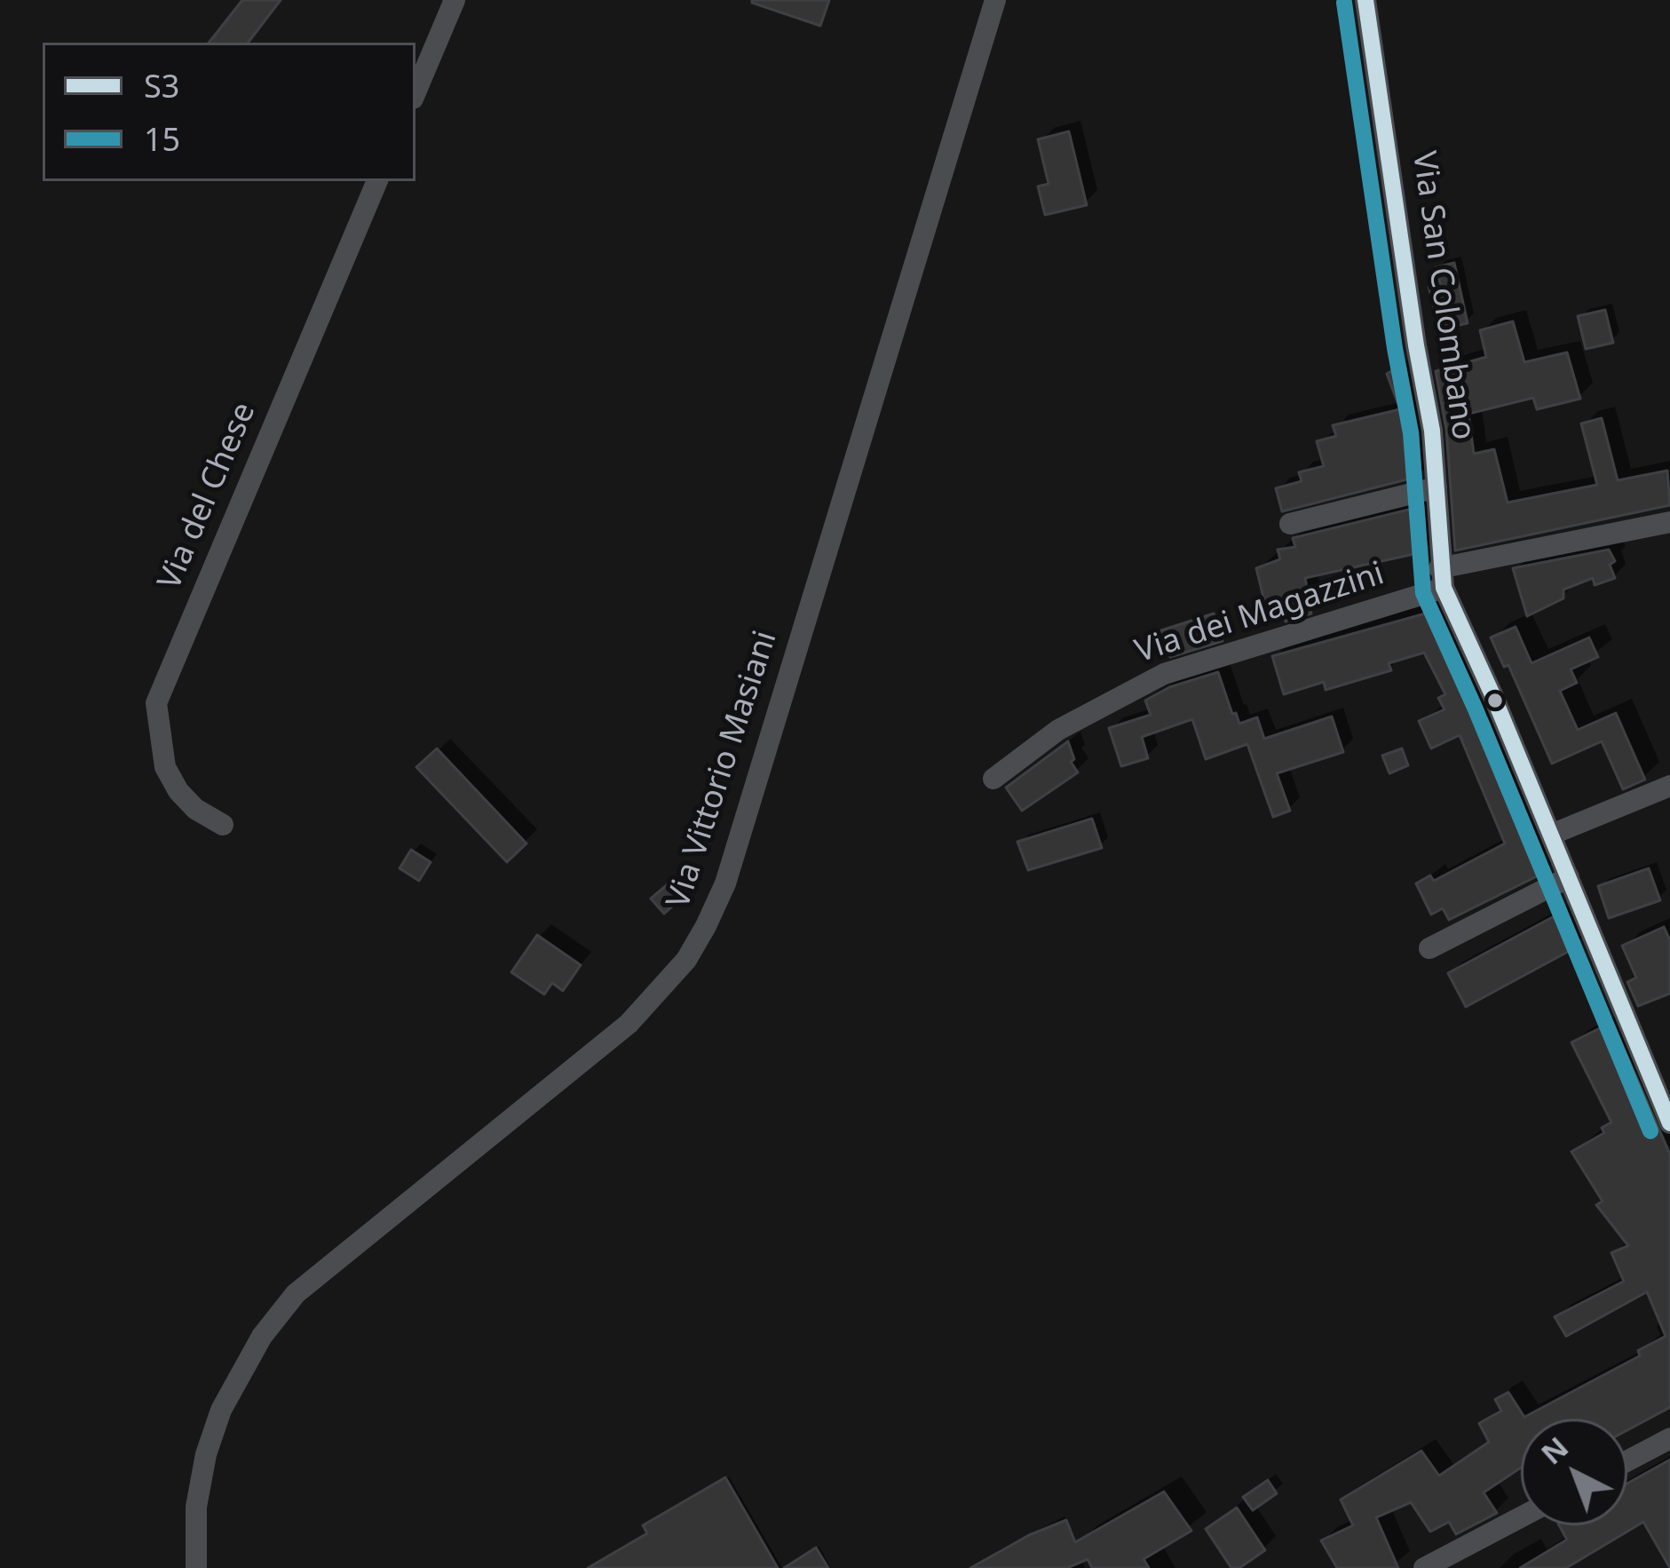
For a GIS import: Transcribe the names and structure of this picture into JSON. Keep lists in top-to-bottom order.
{
  "streets": {
    "street": [
      "Via San Colombano",
      "Via del Chese",
      "Via dei Magazzini",
      "Via Vittorio Masiani"
    ]
  },
  "crossings": [
    ["Via San Colombano", "Via dei Magazzini"]
  ],
  "lines": ["transit line S3", "transit line 15"],
  "legend": ["S3", "15"],
  "north": "top left"
}
